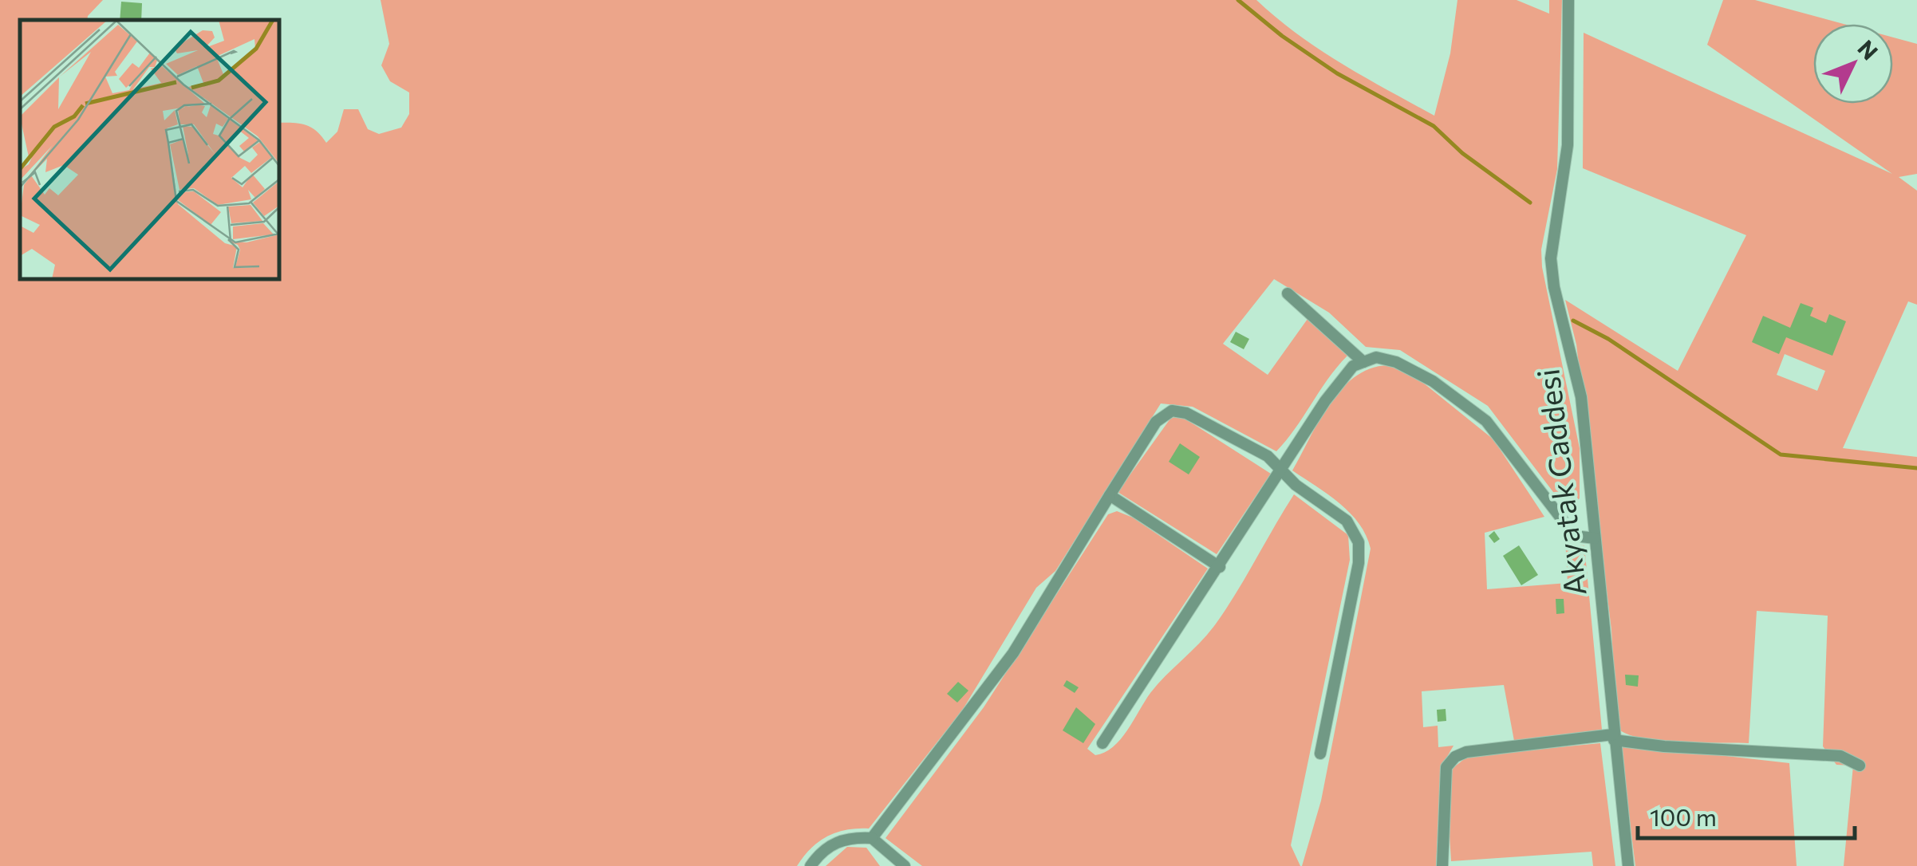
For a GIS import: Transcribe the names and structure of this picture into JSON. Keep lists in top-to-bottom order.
{
  "streets": {
    "street": ["Akyatak Caddesi"]
  },
  "scale_bar": "100 m",
  "north": "top right"
}
